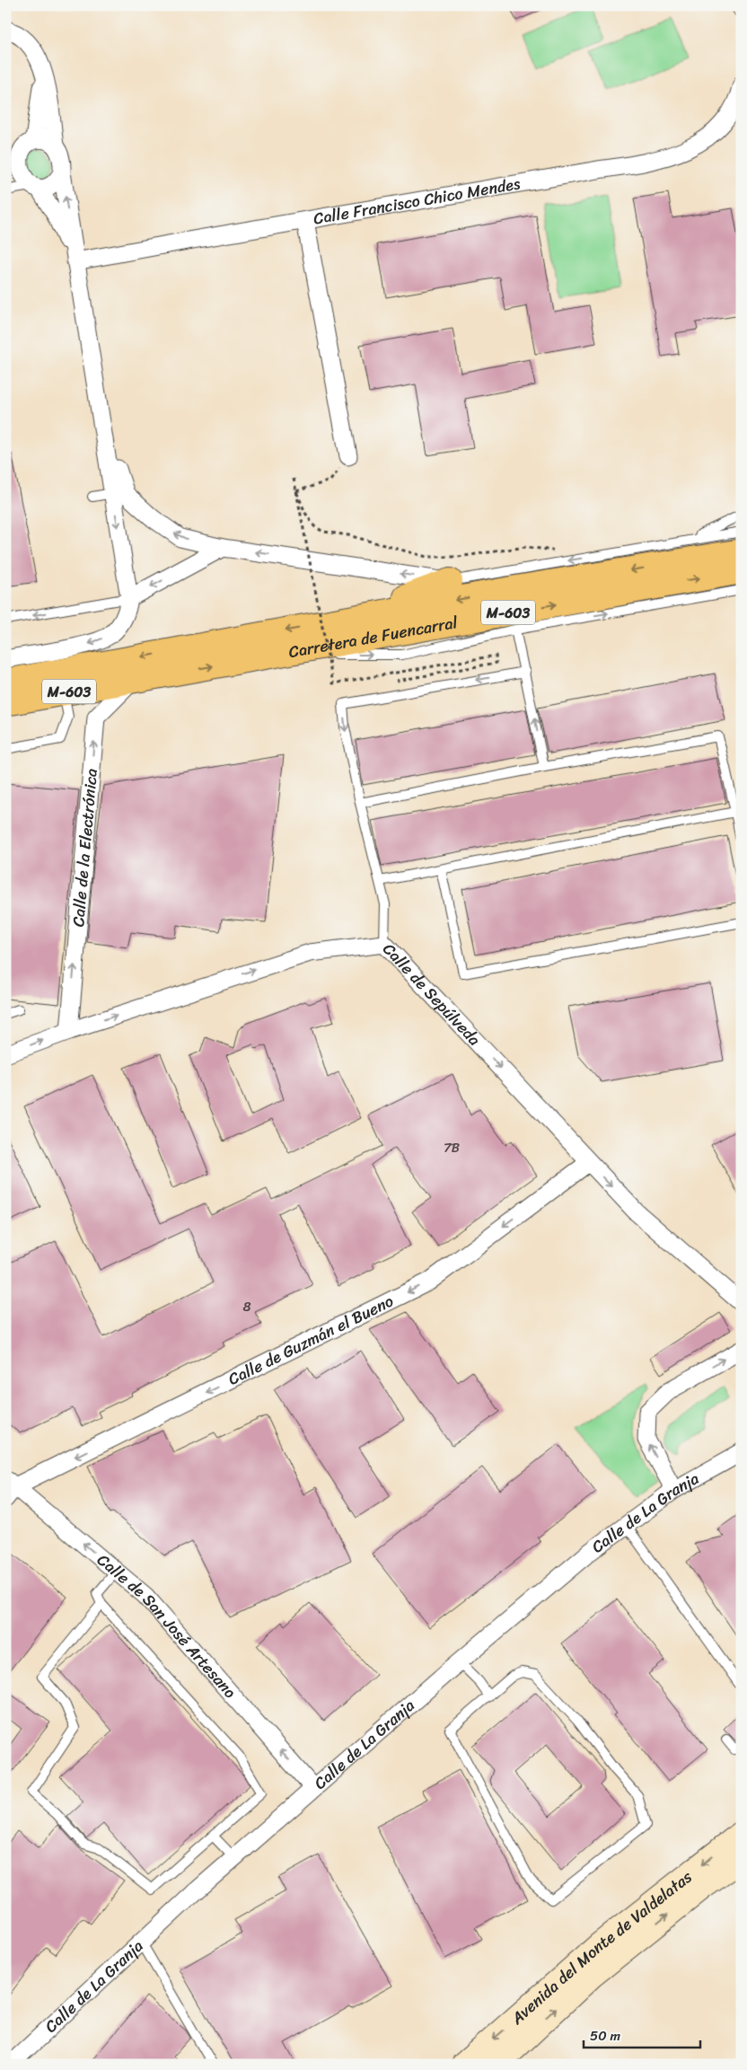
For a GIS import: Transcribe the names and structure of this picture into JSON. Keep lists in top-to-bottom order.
{
  "streets": {
    "highway": ["M-603", "Carretera de Fuencarral"],
    "street": [
      "Calle Francisco Chico Mendes",
      "Calle de la Electrónica",
      "Calle de Sepúlveda",
      "Calle de Guzmán el Bueno",
      "Calle de La Granja",
      "Calle de San José Artesano",
      "Avenida del Monte de Valdelatas"
    ]
  },
  "crossings": [
    ["Carretera de Fuencarral", "Calle de la Electrónica"],
    ["Calle de la Electrónica", "Calle de Sepúlveda"],
    ["Calle de Sepúlveda", "Calle de Guzmán el Bueno"],
    ["Calle de Guzmán el Bueno", "Calle de San José Artesano"],
    ["Calle de La Granja", "Calle de San José Artesano"]
  ],
  "one_way": [
    "Calle de la Electrónica",
    "Calle de Sepúlveda",
    "Calle de Guzmán el Bueno",
    "Calle de San José Artesano"
  ],
  "house_numbers": ["7B", "8"],
  "scale_bar": "50 m"
}
